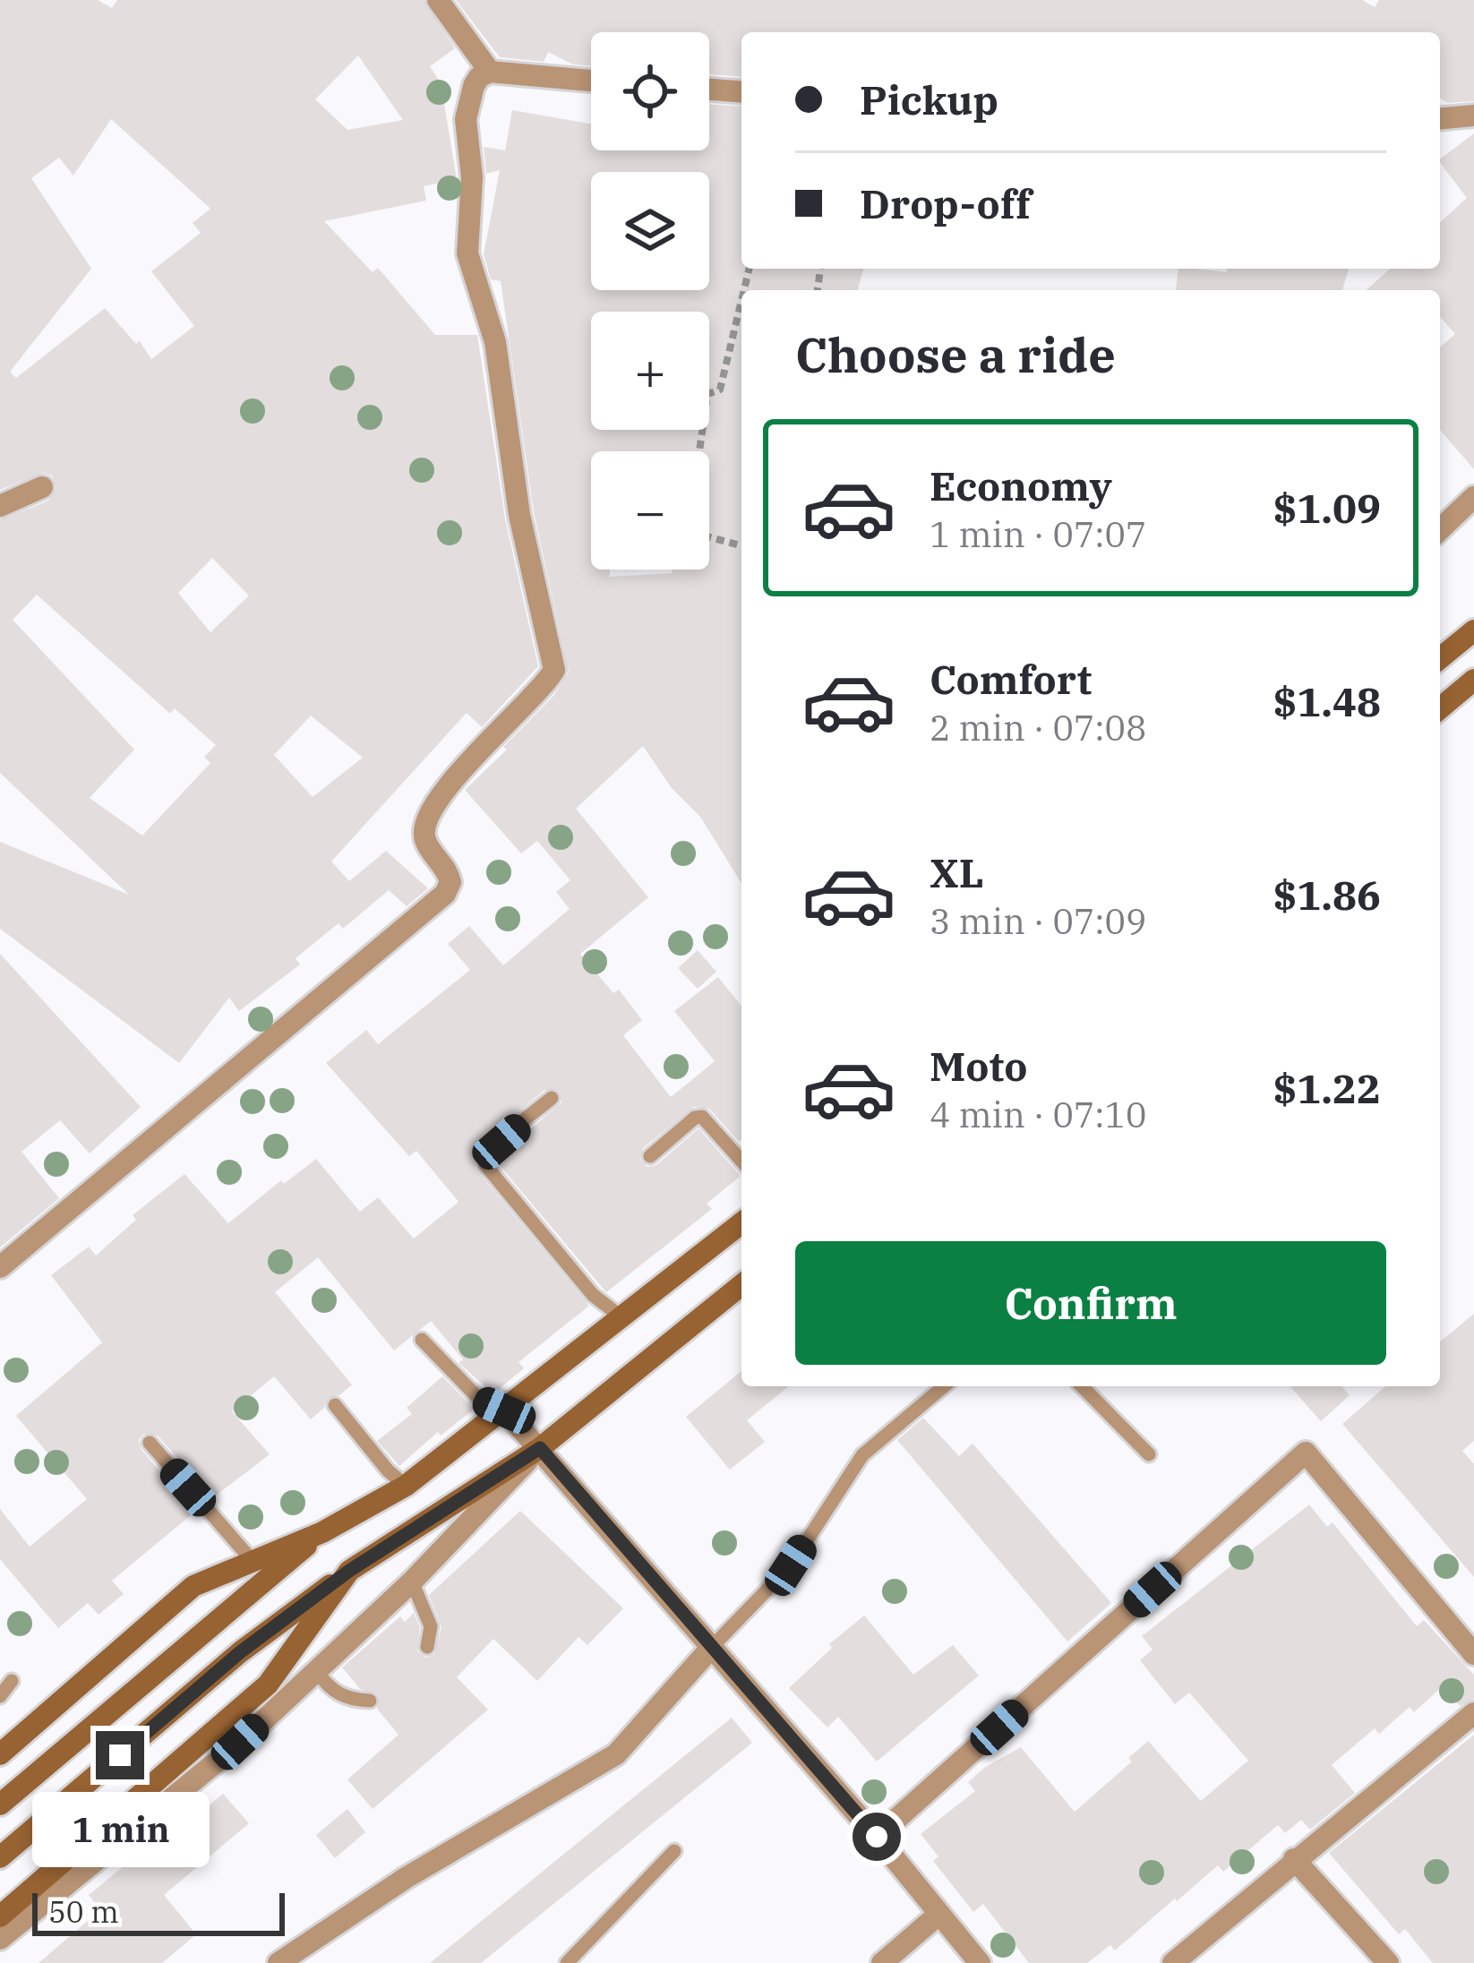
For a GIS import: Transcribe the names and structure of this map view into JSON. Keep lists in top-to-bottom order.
{
  "scale_bar": "50 m",
  "page": {
    "map_buttons": ["+", "−"],
    "banner": ["Pickup", "Drop-off"],
    "heading": "Choose a ride",
    "list": [
      {
        "name": "Economy",
        "note": "1 min · 07:07",
        "value": "$1.09"
      },
      {
        "name": "Comfort",
        "note": "2 min · 07:08",
        "value": "$1.48"
      },
      {
        "name": "XL",
        "note": "3 min · 07:09",
        "value": "$1.86"
      },
      {
        "name": "Moto",
        "note": "4 min · 07:10",
        "value": "$1.22"
      }
    ],
    "buttons": "Confirm",
    "bubble": "1 min",
    "scale": "50 m"
  }
}
